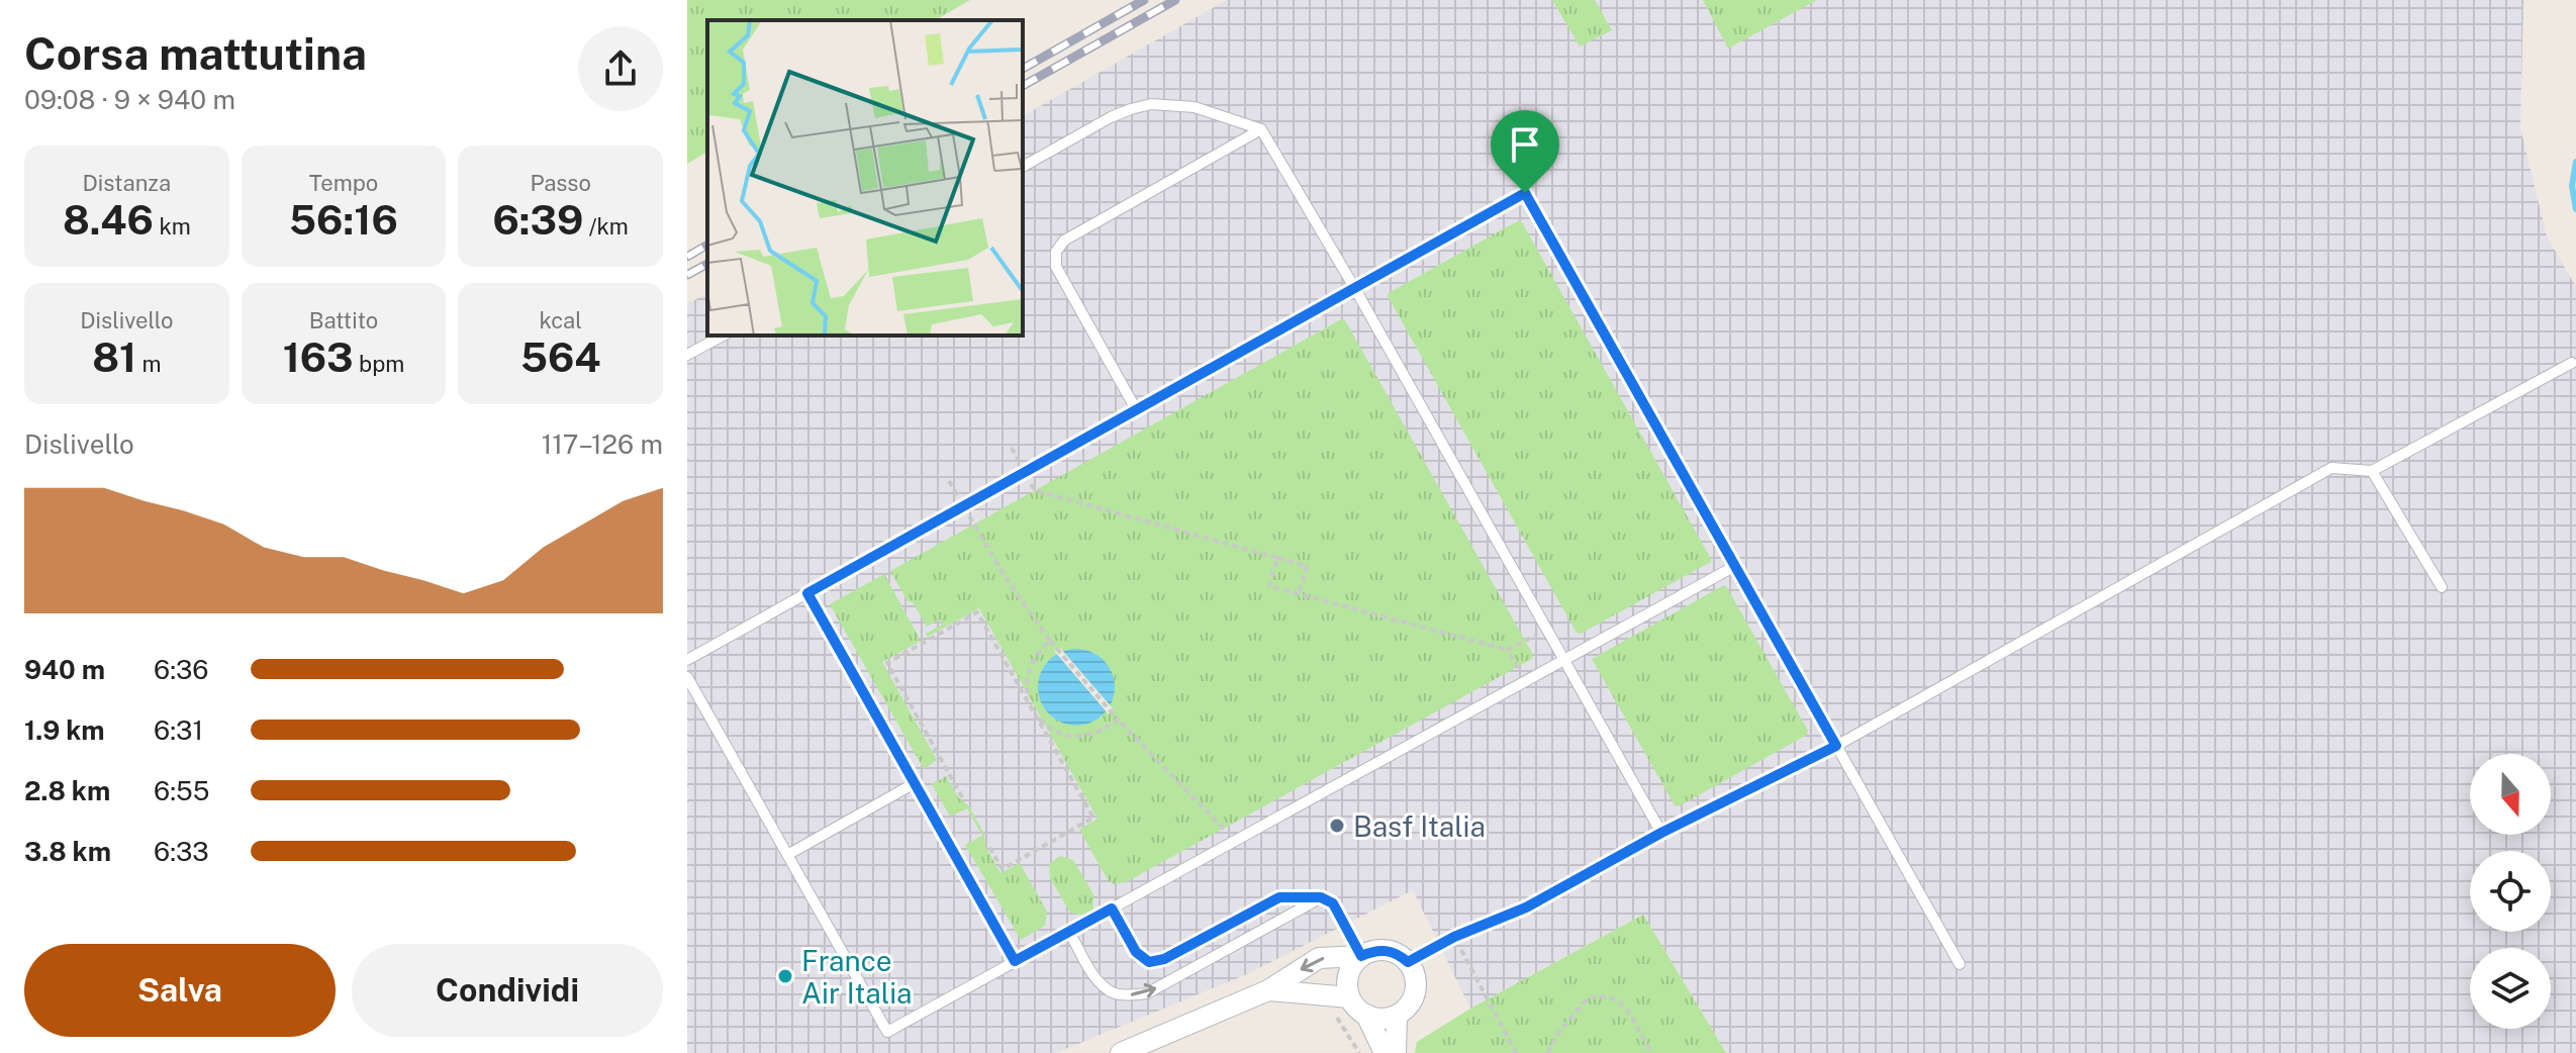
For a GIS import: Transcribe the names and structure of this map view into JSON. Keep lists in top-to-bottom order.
{
  "places": ["Basf Italia", "France Air Italia"],
  "north": "bottom",
  "page": {
    "heading": ["Corsa mattutina", "09:08 · 9 × 940 m"],
    "stats": [
      ["Distanza", "8.46 km"],
      ["Tempo", "56:16"],
      ["Passo", "6:39 /km"],
      ["Dislivello", "81 m"],
      ["Battito", "163 bpm"],
      ["kcal", "564"]
    ],
    "chart": ["Dislivello", "117–126 m"],
    "list": [
      {
        "name": "940 m",
        "note": "6:36"
      },
      {
        "name": "1.9 km",
        "note": "6:31"
      },
      {
        "name": "2.8 km",
        "note": "6:55"
      },
      {
        "name": "3.8 km",
        "note": "6:33"
      }
    ],
    "buttons": ["Salva", "Condividi"]
  }
}
